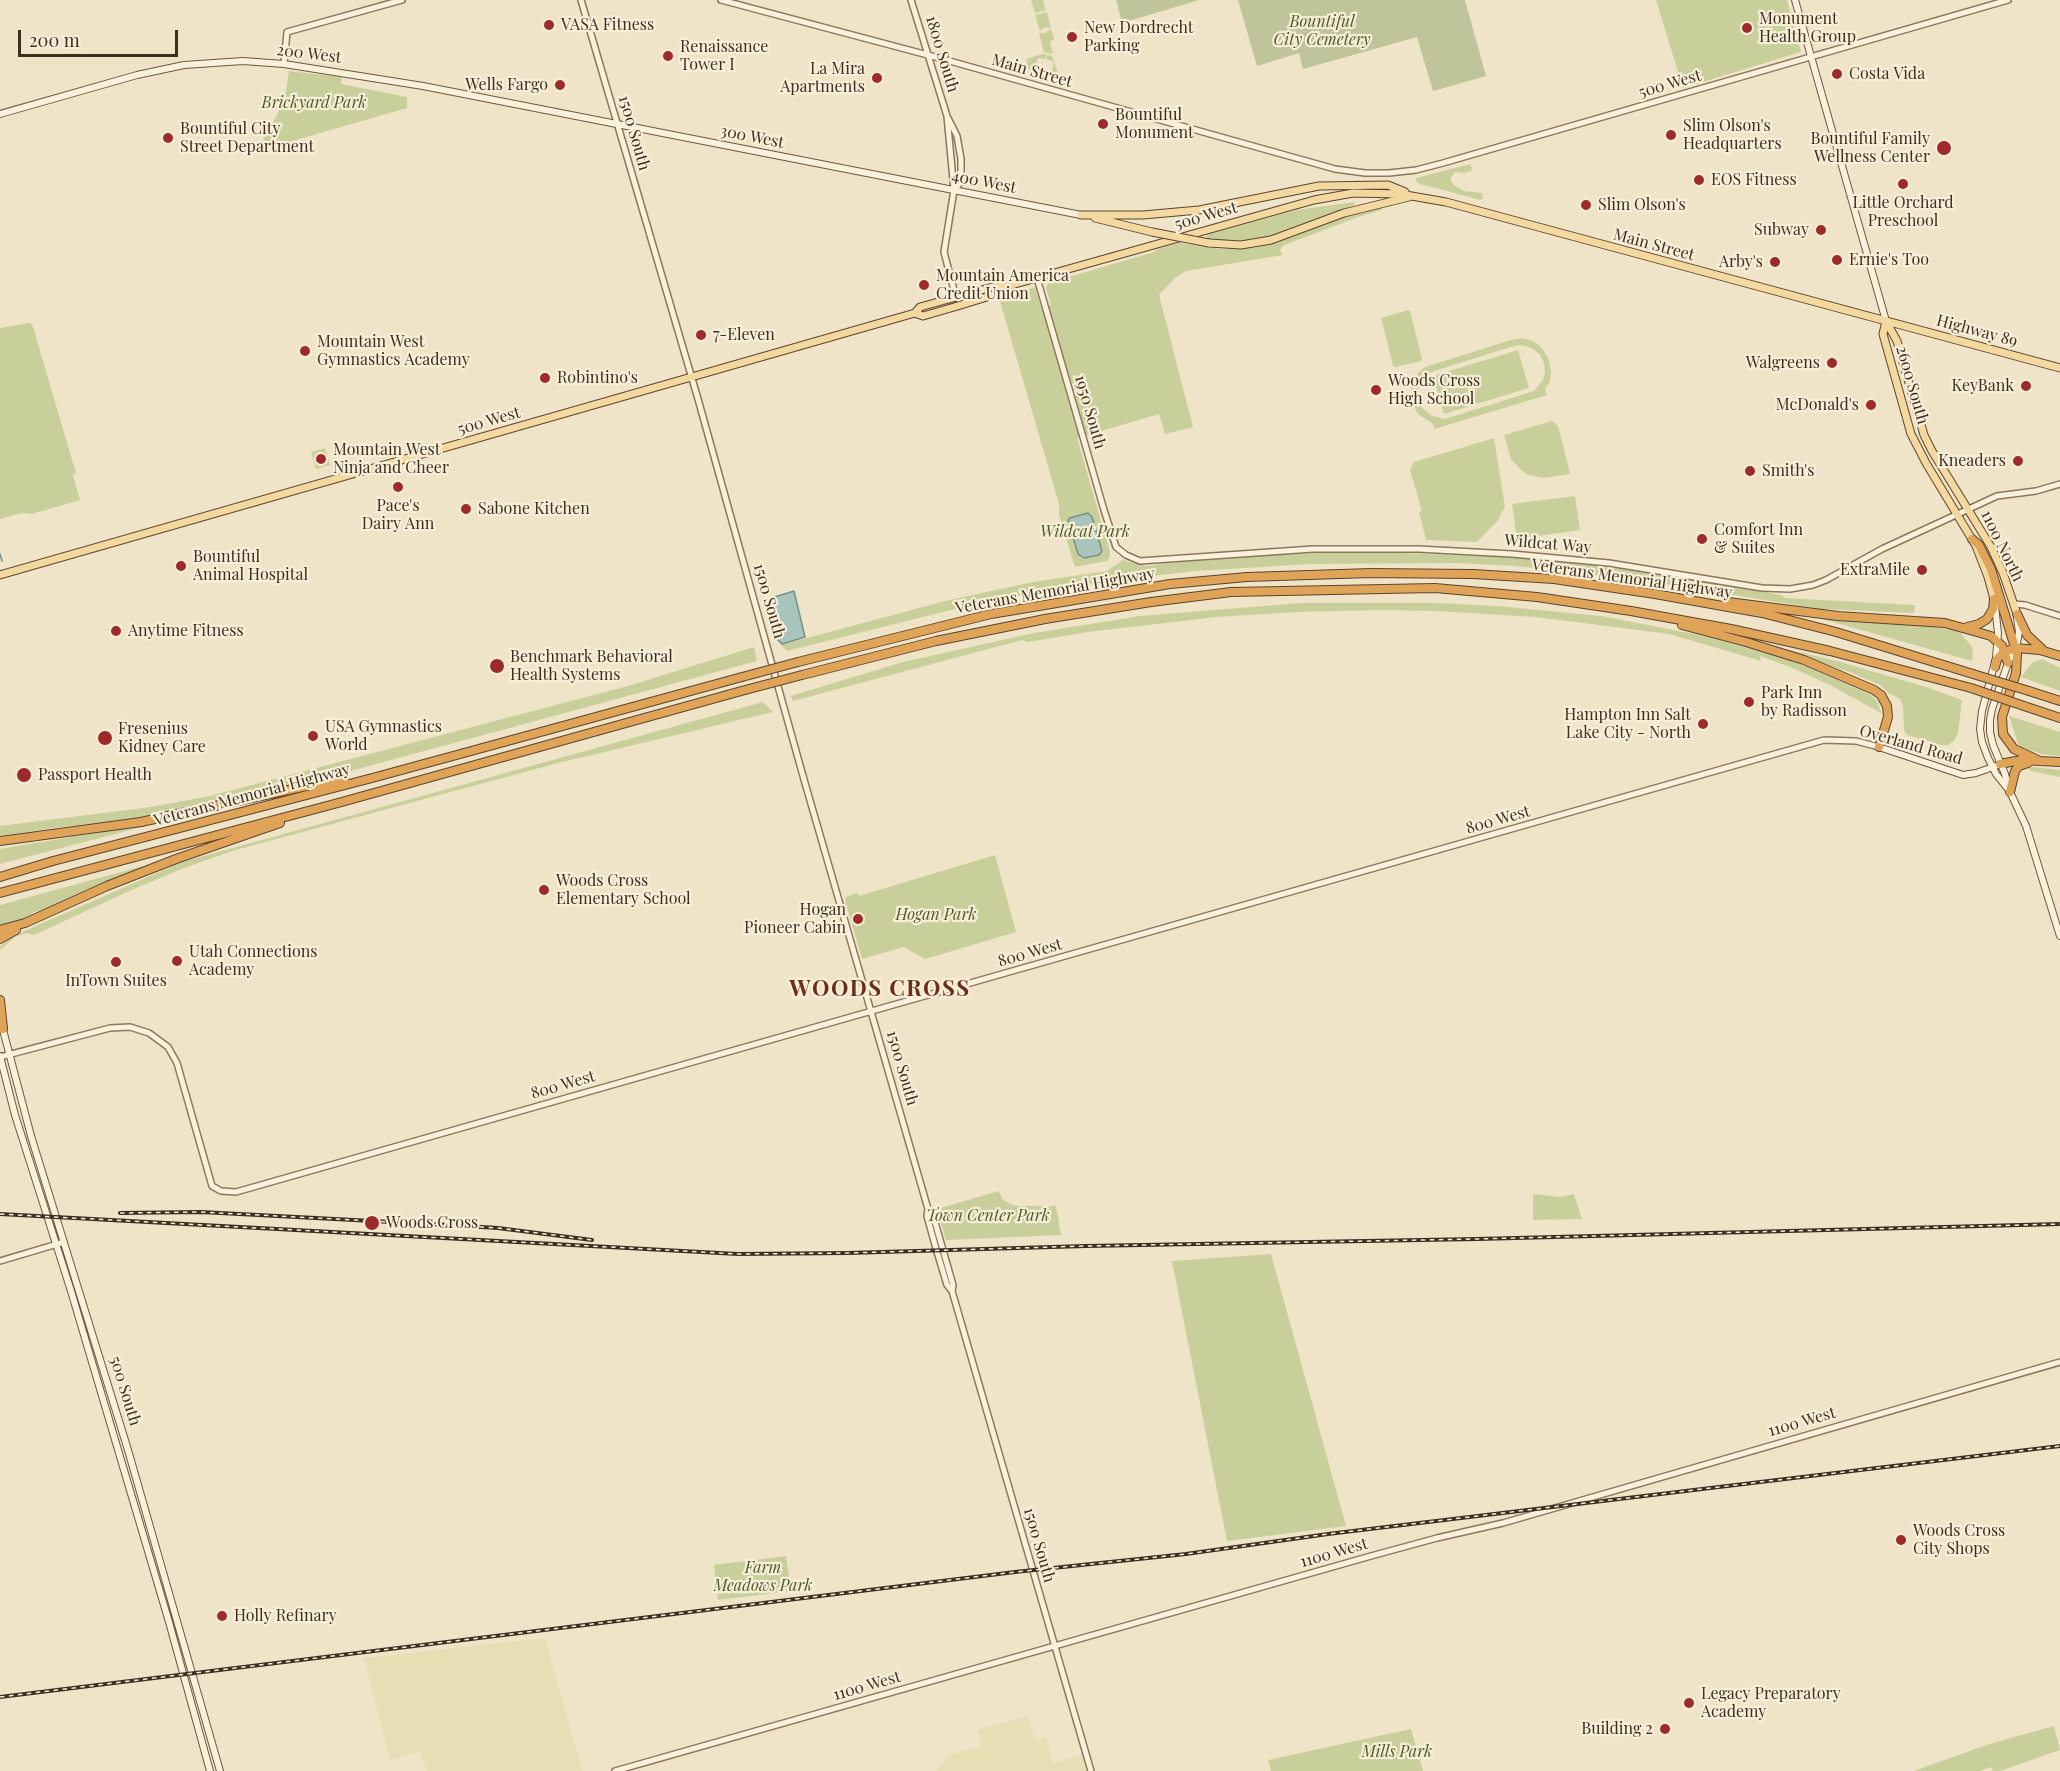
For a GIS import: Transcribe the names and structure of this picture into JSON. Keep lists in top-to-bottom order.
{
  "streets": {
    "highway": ["Veterans Memorial Highway"],
    "main road": [
      "200 West",
      "Main Street",
      "500 West",
      "300 West",
      "400 West",
      "Highway 89",
      "2600 South",
      "1100 North",
      "Overland Road",
      "500 South"
    ],
    "street": [
      "1800 South",
      "1500 South",
      "1950 South",
      "Wildcat Way",
      "800 West",
      "1100 West"
    ]
  },
  "crossings": [
    ["200 West", "1500 South"],
    ["200 West", "300 West"],
    ["1800 South", "Main Street"],
    ["1800 South", "500 West"],
    ["1800 South", "400 West"],
    ["Main Street", "500 West"],
    ["Main Street", "Highway 89"],
    ["Main Street", "2600 South"],
    ["Main Street", "1100 North"],
    ["500 West", "1500 South"],
    ["500 West", "2600 South"],
    ["500 West", "1950 South"],
    ["1500 South", "300 West"],
    ["1500 South", "800 West"],
    ["1500 South", "1100 West"],
    ["300 West", "400 West"],
    ["Highway 89", "2600 South"],
    ["Highway 89", "1100 North"],
    ["2600 South", "Wildcat Way"],
    ["2600 South", "1100 North"],
    ["2600 South", "Overland Road"],
    ["1950 South", "Wildcat Way"],
    ["Wildcat Way", "1100 North"],
    ["1100 North", "Overland Road"],
    ["Overland Road", "800 West"],
    ["800 West", "500 South"]
  ],
  "districts": ["WOODS CROSS"],
  "parks": [
    "Bountiful City Cemetery",
    "Brickyard Park",
    "Wildcat Park",
    "Hogan Park",
    "Town Center Park",
    "Farm Meadows Park",
    "Mills Park"
  ],
  "places": [
    "VASA Fitness",
    "Monument Health Group",
    "New Dordrecht Parking",
    "Renaissance Tower I",
    "Costa Vida",
    "La Mira Apartments",
    "Wells Fargo",
    "Bountiful Monument",
    "Slim Olson's Headquarters",
    "Bountiful City Street Department",
    "Bountiful Family Wellness Center",
    "EOS Fitness",
    "Little Orchard Preschool",
    "Slim Olson's",
    "Subway",
    "Ernie's Too",
    "Arby's",
    "Mountain America Credit Union",
    "7-Eleven",
    "Mountain West Gymnastics Academy",
    "Walgreens",
    "Robintino's",
    "KeyBank",
    "Woods Cross High School",
    "McDonald's",
    "Mountain West Ninja and Cheer",
    "Kneaders",
    "Smith's",
    "Pace's Dairy Ann",
    "Sabone Kitchen",
    "Comfort Inn & Suites",
    "Bountiful Animal Hospital",
    "ExtraMile",
    "Anytime Fitness",
    "Benchmark Behavioral Health Systems",
    "Park Inn by Radisson",
    "Hampton Inn Salt Lake City - North",
    "USA Gymnastics World",
    "Fresenius Kidney Care",
    "Passport Health",
    "Woods Cross Elementary School",
    "Hogan Pioneer Cabin",
    "Utah Connections Academy",
    "InTown Suites",
    "Woods Cross",
    "Woods Cross City Shops",
    "Holly Refinary",
    "Legacy Preparatory Academy",
    "Building 2"
  ],
  "scale_bar": "200 m"
}
